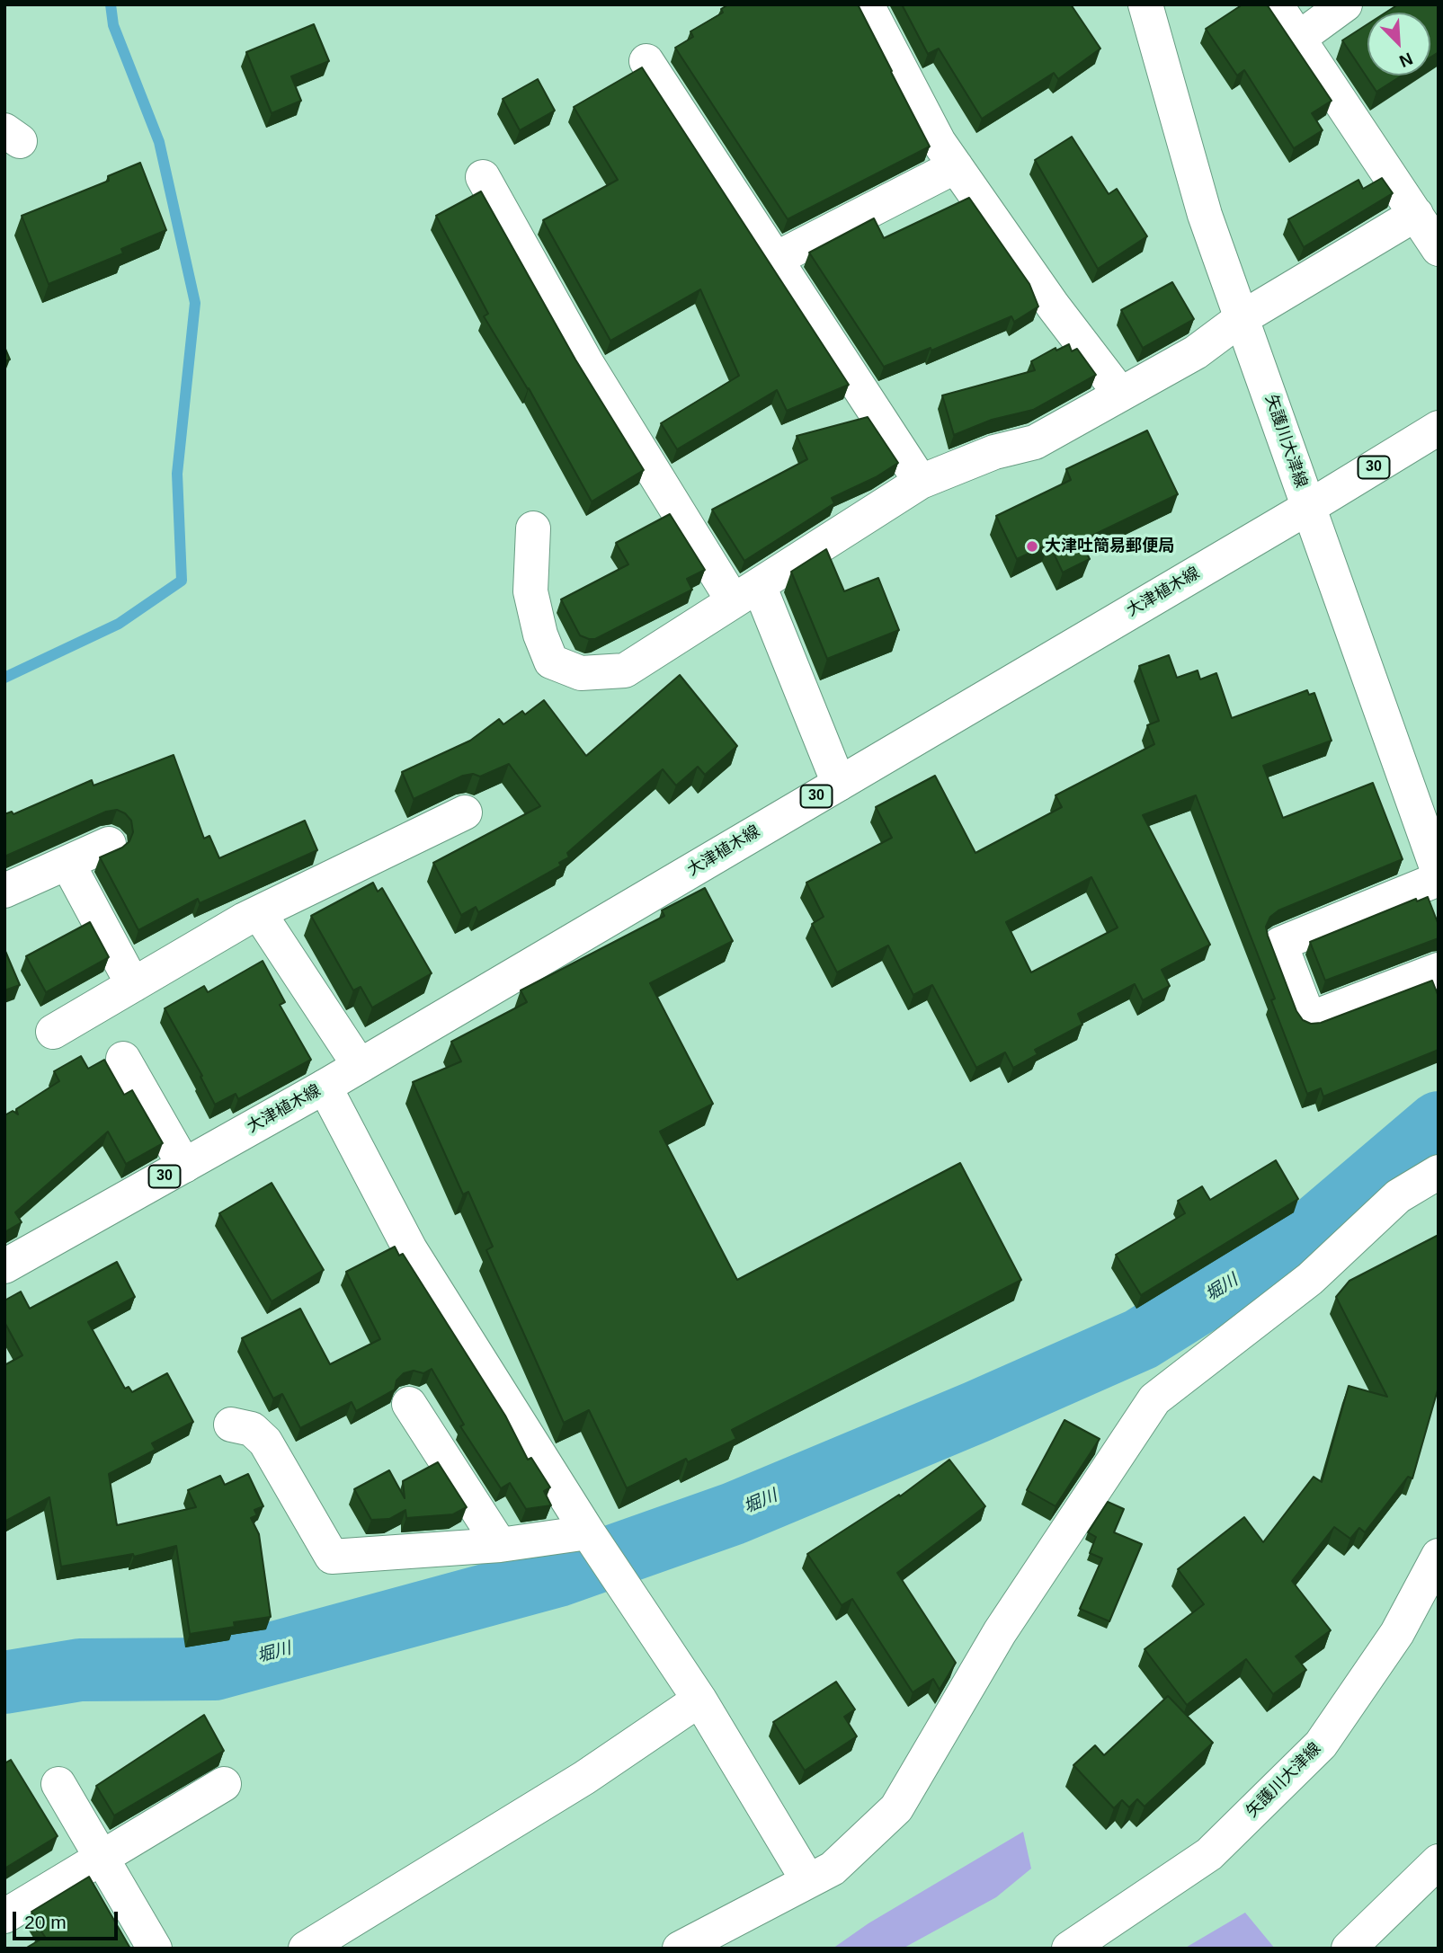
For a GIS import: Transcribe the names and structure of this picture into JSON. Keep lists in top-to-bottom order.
{
  "streets": {
    "street": ["矢護川大津線", "30", "大津植木線"]
  },
  "crossings": [
    ["矢護川大津線", "大津植木線"]
  ],
  "water": ["堀川"],
  "places": ["大津吐簡易郵便局"],
  "scale_bar": "20 m",
  "north": "bottom right"
}
